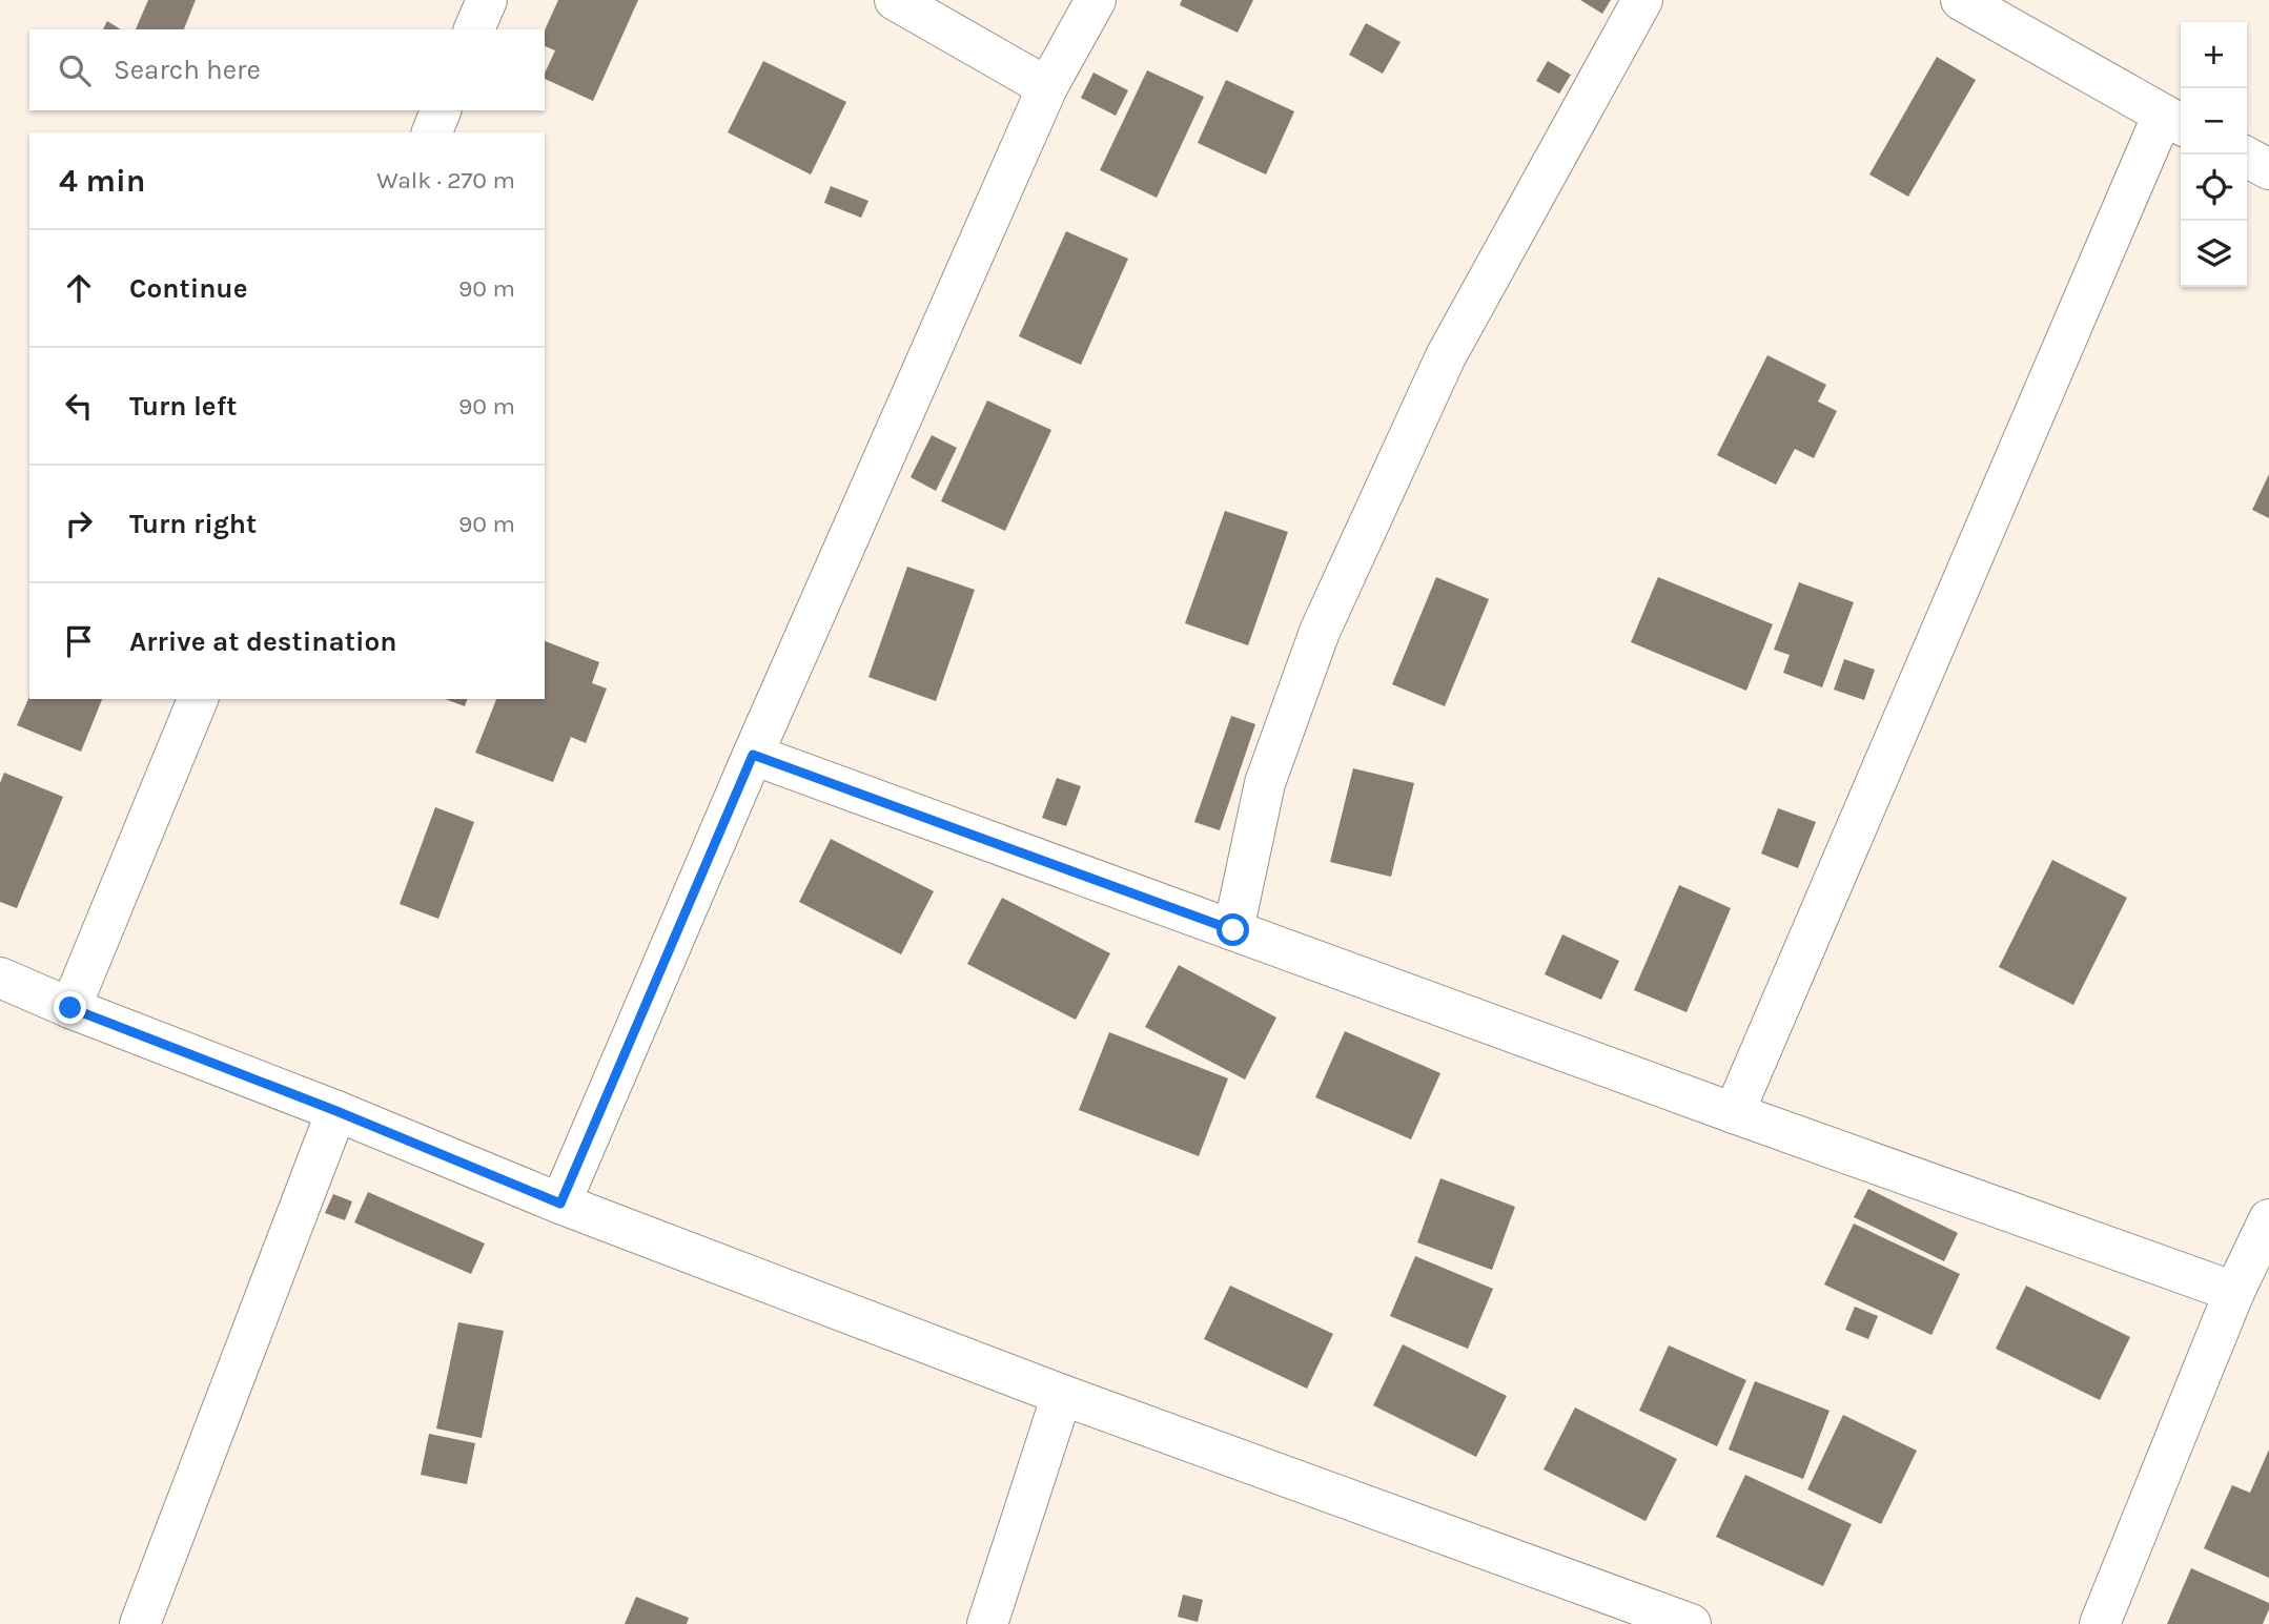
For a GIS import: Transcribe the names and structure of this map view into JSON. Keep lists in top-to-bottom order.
{
  "page": {
    "map_buttons": ["+", "−"],
    "search": "Search here",
    "heading": ["4 min", "Walk · 270 m"],
    "list": [
      ["Continue", "90 m"],
      ["Turn left", "90 m"],
      ["Turn right", "90 m"],
      "Arrive at destination"
    ]
  }
}
